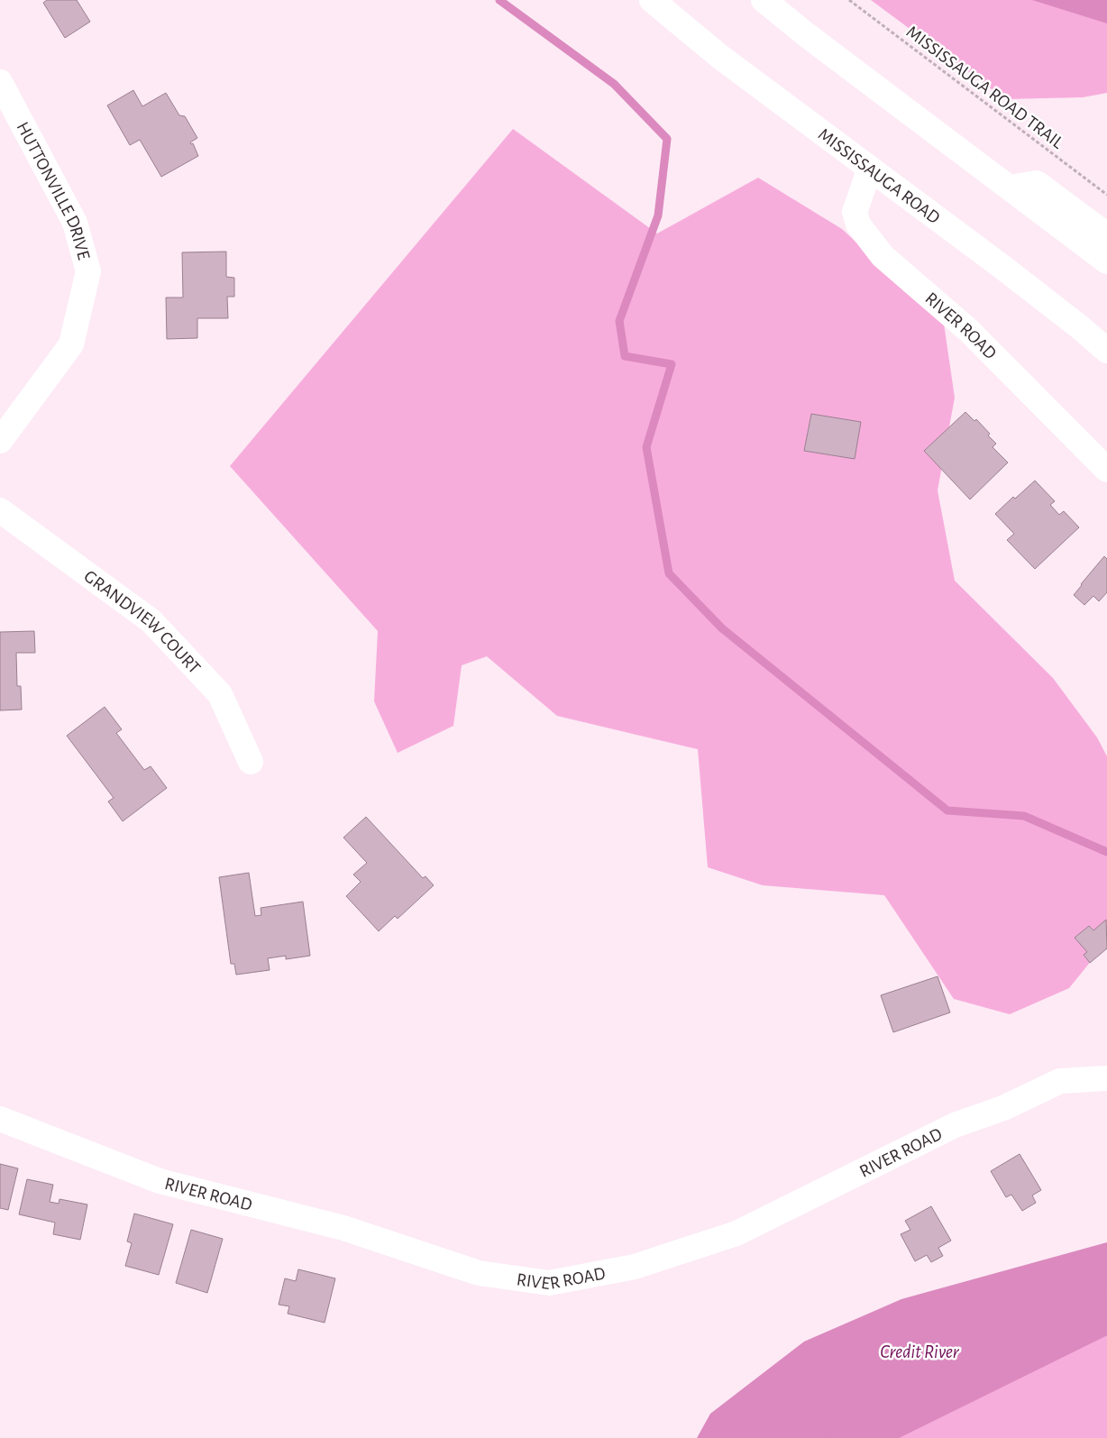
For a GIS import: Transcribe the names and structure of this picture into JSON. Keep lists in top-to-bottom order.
{
  "streets": {
    "street": [
      "MISSISSAUGA ROAD",
      "HUTTONVILLE DRIVE",
      "RIVER ROAD",
      "GRANDVIEW COURT"
    ],
    "path": ["MISSISSAUGA ROAD TRAIL"]
  },
  "crossings": [
    ["MISSISSAUGA ROAD", "RIVER ROAD"]
  ],
  "water": ["Credit River"]
}
